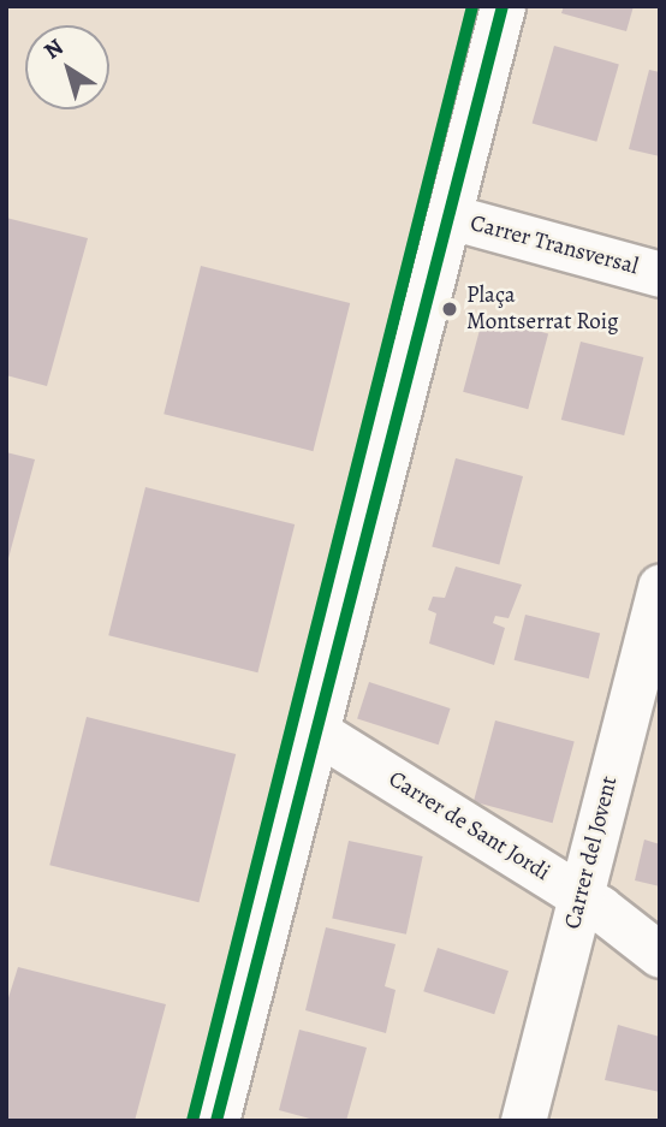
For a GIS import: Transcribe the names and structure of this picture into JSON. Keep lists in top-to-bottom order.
{
  "streets": {
    "street": ["Carrer Transversal", "Carrer de Sant Jordi", "Carrer del Jovent"]
  },
  "crossings": [
    ["Carrer de Sant Jordi", "Carrer del Jovent"]
  ],
  "places": ["Plaça Montserrat Roig"],
  "north": "top left"
}
